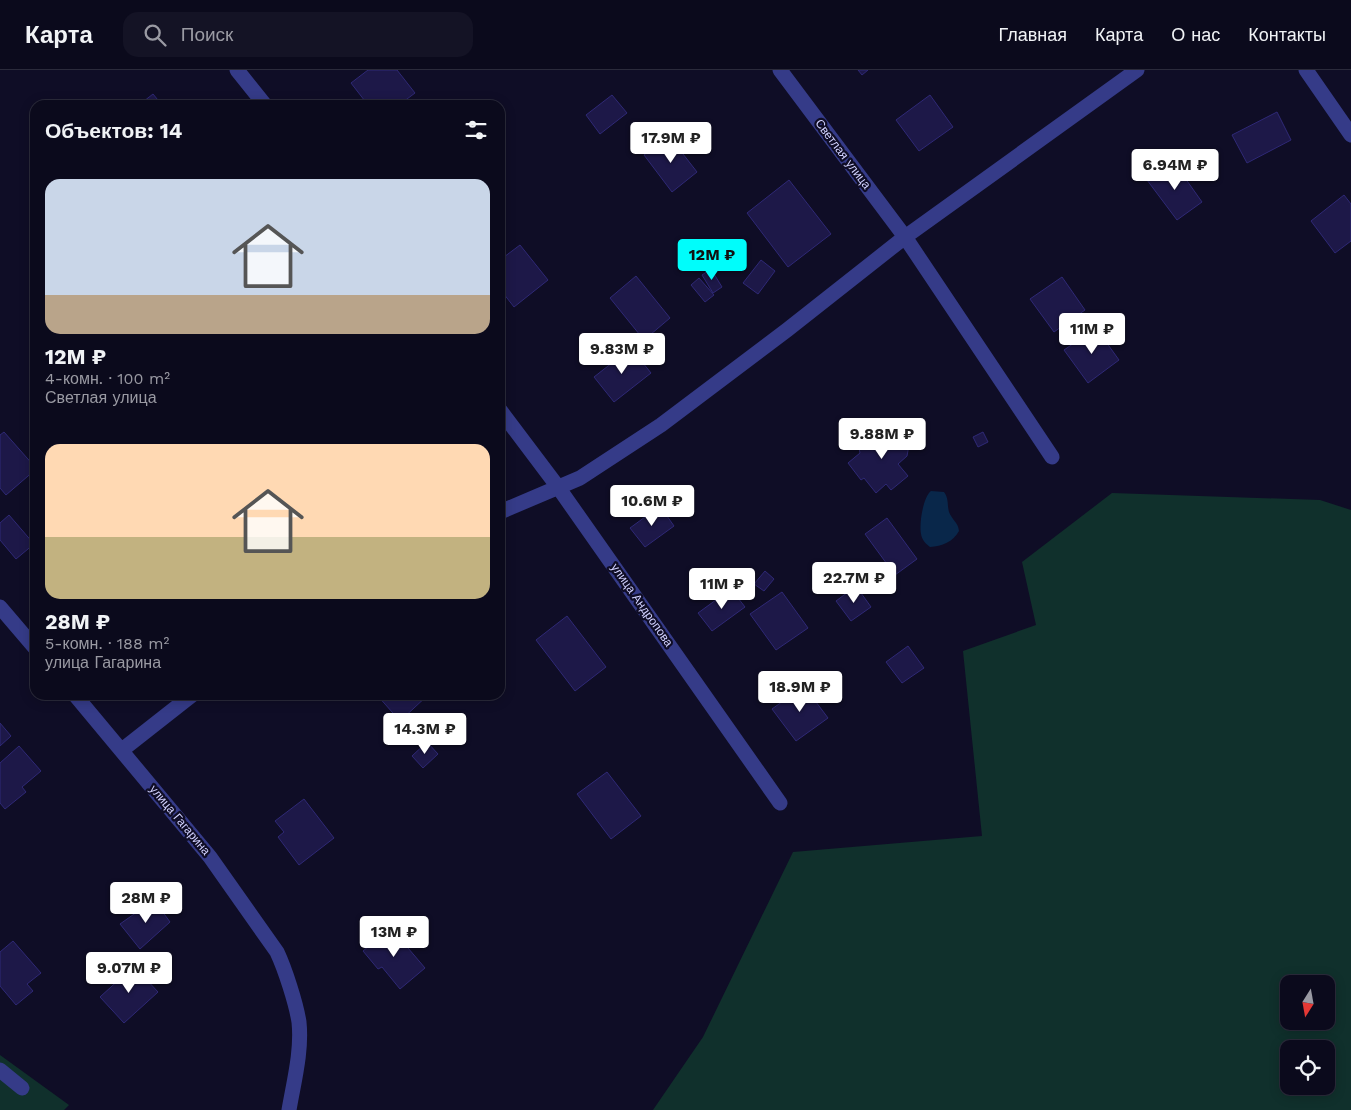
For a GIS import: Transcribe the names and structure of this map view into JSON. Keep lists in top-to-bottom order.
{
  "streets": {
    "street": ["Светлая улица", "улица Андропова", "улица Гагарина"]
  },
  "north": "bottom",
  "page": {
    "header": "Карта",
    "search": "Поиск",
    "nav": [
      "Главная",
      "Карта",
      "О нас",
      "Контакты"
    ],
    "heading": "Объектов: 14",
    "price": [
      "17.9M ₽",
      "6.94M ₽",
      "12M ₽",
      "11M ₽",
      "9.83M ₽",
      "9.88M ₽",
      "10.6M ₽",
      "22.7M ₽",
      "11M ₽",
      "18.9M ₽",
      "14.3M ₽",
      "28M ₽",
      "13M ₽",
      "9.07M ₽"
    ],
    "list": [
      {
        "name": "12M ₽",
        "note": "4-комн. · 100 m² · Светлая улица"
      },
      {
        "name": "28M ₽",
        "note": "5-комн. · 188 m² · улица Гагарина"
      }
    ]
  }
}
